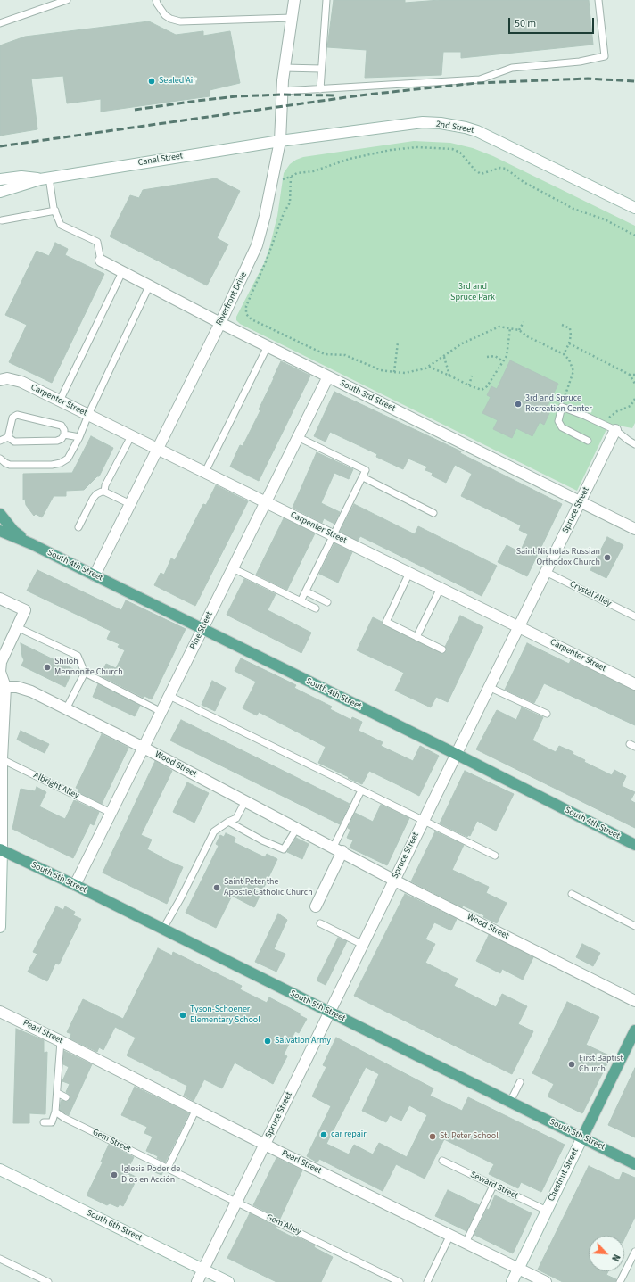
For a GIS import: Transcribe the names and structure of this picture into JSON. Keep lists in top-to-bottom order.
{
  "streets": {
    "main road": ["South 4th Street", "South 5th Street", "Chestnut Street"],
    "street": [
      "2nd Street",
      "Canal Street",
      "Riverfront Drive",
      "South 3rd Street",
      "Carpenter Street",
      "Spruce Street",
      "Pine Street",
      "Wood Street",
      "Pearl Street",
      "South 6th Street"
    ],
    "lane": [
      "Crystal Alley",
      "Albright Alley",
      "Gem Street",
      "Seward Street",
      "Gem Alley"
    ]
  },
  "crossings": [
    ["2nd Street", "Canal Street"],
    ["2nd Street", "Riverfront Drive"],
    ["Canal Street", "Riverfront Drive"],
    ["Riverfront Drive", "South 3rd Street"],
    ["Riverfront Drive", "Carpenter Street"],
    ["Riverfront Drive", "South 4th Street"],
    ["South 3rd Street", "Spruce Street"],
    ["South 3rd Street", "Pine Street"],
    ["Carpenter Street", "Spruce Street"],
    ["Carpenter Street", "Pine Street"],
    ["Spruce Street", "South 4th Street"],
    ["Spruce Street", "Crystal Alley"],
    ["Spruce Street", "Wood Street"],
    ["Spruce Street", "South 5th Street"],
    ["Spruce Street", "Pearl Street"],
    ["Spruce Street", "Gem Alley"],
    ["Spruce Street", "South 6th Street"],
    ["South 4th Street", "Pine Street"],
    ["Pine Street", "Wood Street"],
    ["Pine Street", "Albright Alley"],
    ["Pine Street", "South 5th Street"],
    ["South 5th Street", "Chestnut Street"],
    ["Pearl Street", "Chestnut Street"],
    ["Gem Street", "Gem Alley"],
    ["Chestnut Street", "Seward Street"]
  ],
  "parks": ["3rd and Spruce Park"],
  "places": [
    "Sealed Air",
    "3rd and Spruce Recreation Center",
    "Saint Nicholas Russian Orthodox Church",
    "Shiloh Mennonite Church",
    "Saint Peter the Apostle Catholic Church",
    "Tyson-Schoener Elementary School",
    "Salvation Army",
    "First Baptist Church",
    "car repair",
    "St. Peter School",
    "Iglesia Poder de Dios en Acción"
  ],
  "scale_bar": "50 m",
  "north": "bottom right"
}
